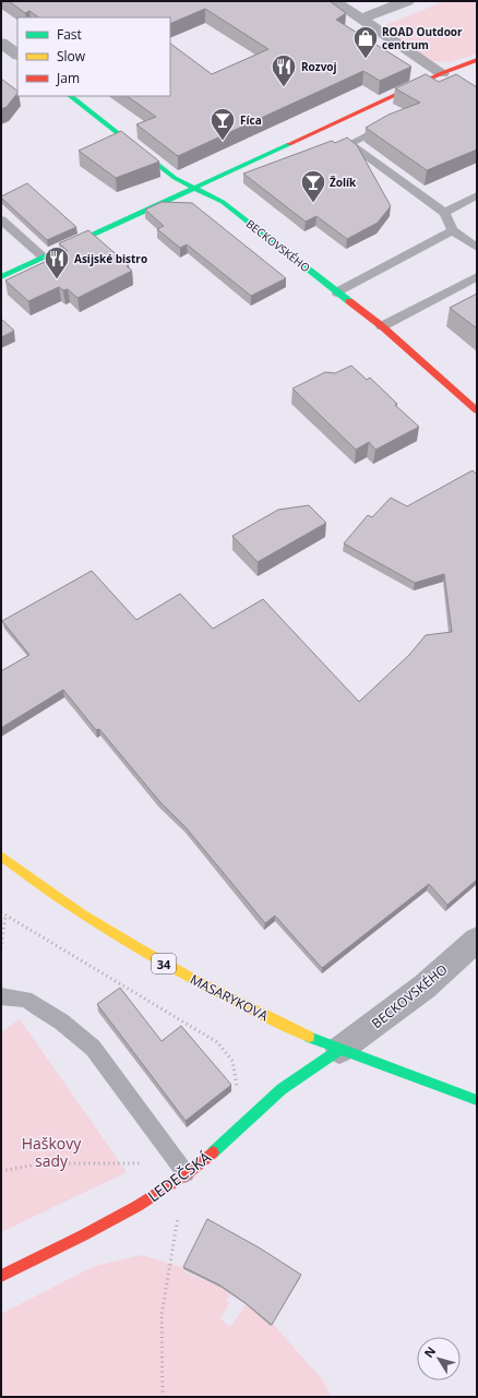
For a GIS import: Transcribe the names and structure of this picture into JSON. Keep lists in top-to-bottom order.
{
  "streets": {
    "street": [
      "BECKOVSKÉHO",
      "34",
      "MASARYKOVA",
      "LEDEČSKÁ"
    ]
  },
  "crossings": [
    ["BECKOVSKÉHO", "MASARYKOVA"],
    ["BECKOVSKÉHO", "LEDEČSKÁ"],
    ["MASARYKOVA", "LEDEČSKÁ"]
  ],
  "parks": ["Haškovy sady"],
  "places": {
    "shop": ["ROAD Outdoor centrum"],
    "restaurant": ["Rozvoj", "Asijské bistro"],
    "bar": ["Fíca", "Žolík"]
  },
  "legend": ["Fast", "Slow", "Jam"],
  "north": "top left"
}
